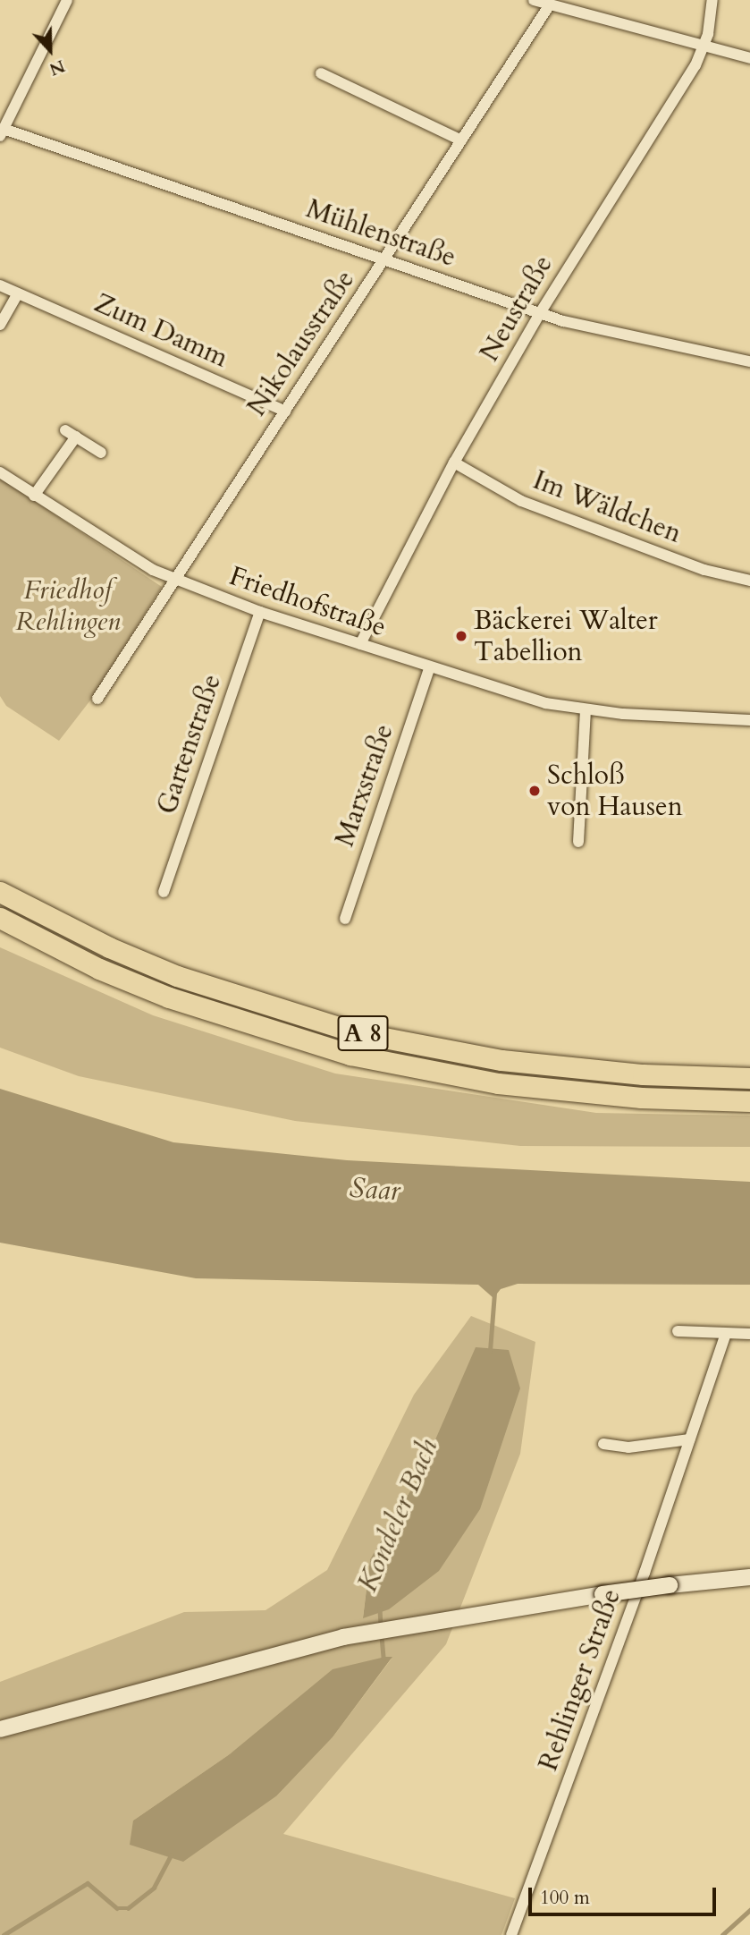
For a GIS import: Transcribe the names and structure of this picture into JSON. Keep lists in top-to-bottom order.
{
  "streets": {
    "highway": ["A 8"],
    "street": [
      "Mühlenstraße",
      "Neustraße",
      "Zum Damm",
      "Nikolausstraße",
      "Im Wäldchen",
      "Friedhofstraße",
      "Gartenstraße",
      "Marxstraße",
      "Rehlinger Straße"
    ]
  },
  "crossings": [
    ["Mühlenstraße", "Neustraße"],
    ["Mühlenstraße", "Nikolausstraße"],
    ["Neustraße", "Im Wäldchen"],
    ["Neustraße", "Friedhofstraße"],
    ["Zum Damm", "Nikolausstraße"],
    ["Nikolausstraße", "Friedhofstraße"],
    ["Friedhofstraße", "Gartenstraße"],
    ["Friedhofstraße", "Marxstraße"]
  ],
  "water": ["Saar", "Kondeler Bach"],
  "parks": ["Friedhof Rehlingen"],
  "places": ["Bäckerei Walter Tabellion", "Schloß von Hausen"],
  "scale_bar": "100 m",
  "north": "bottom"
}
